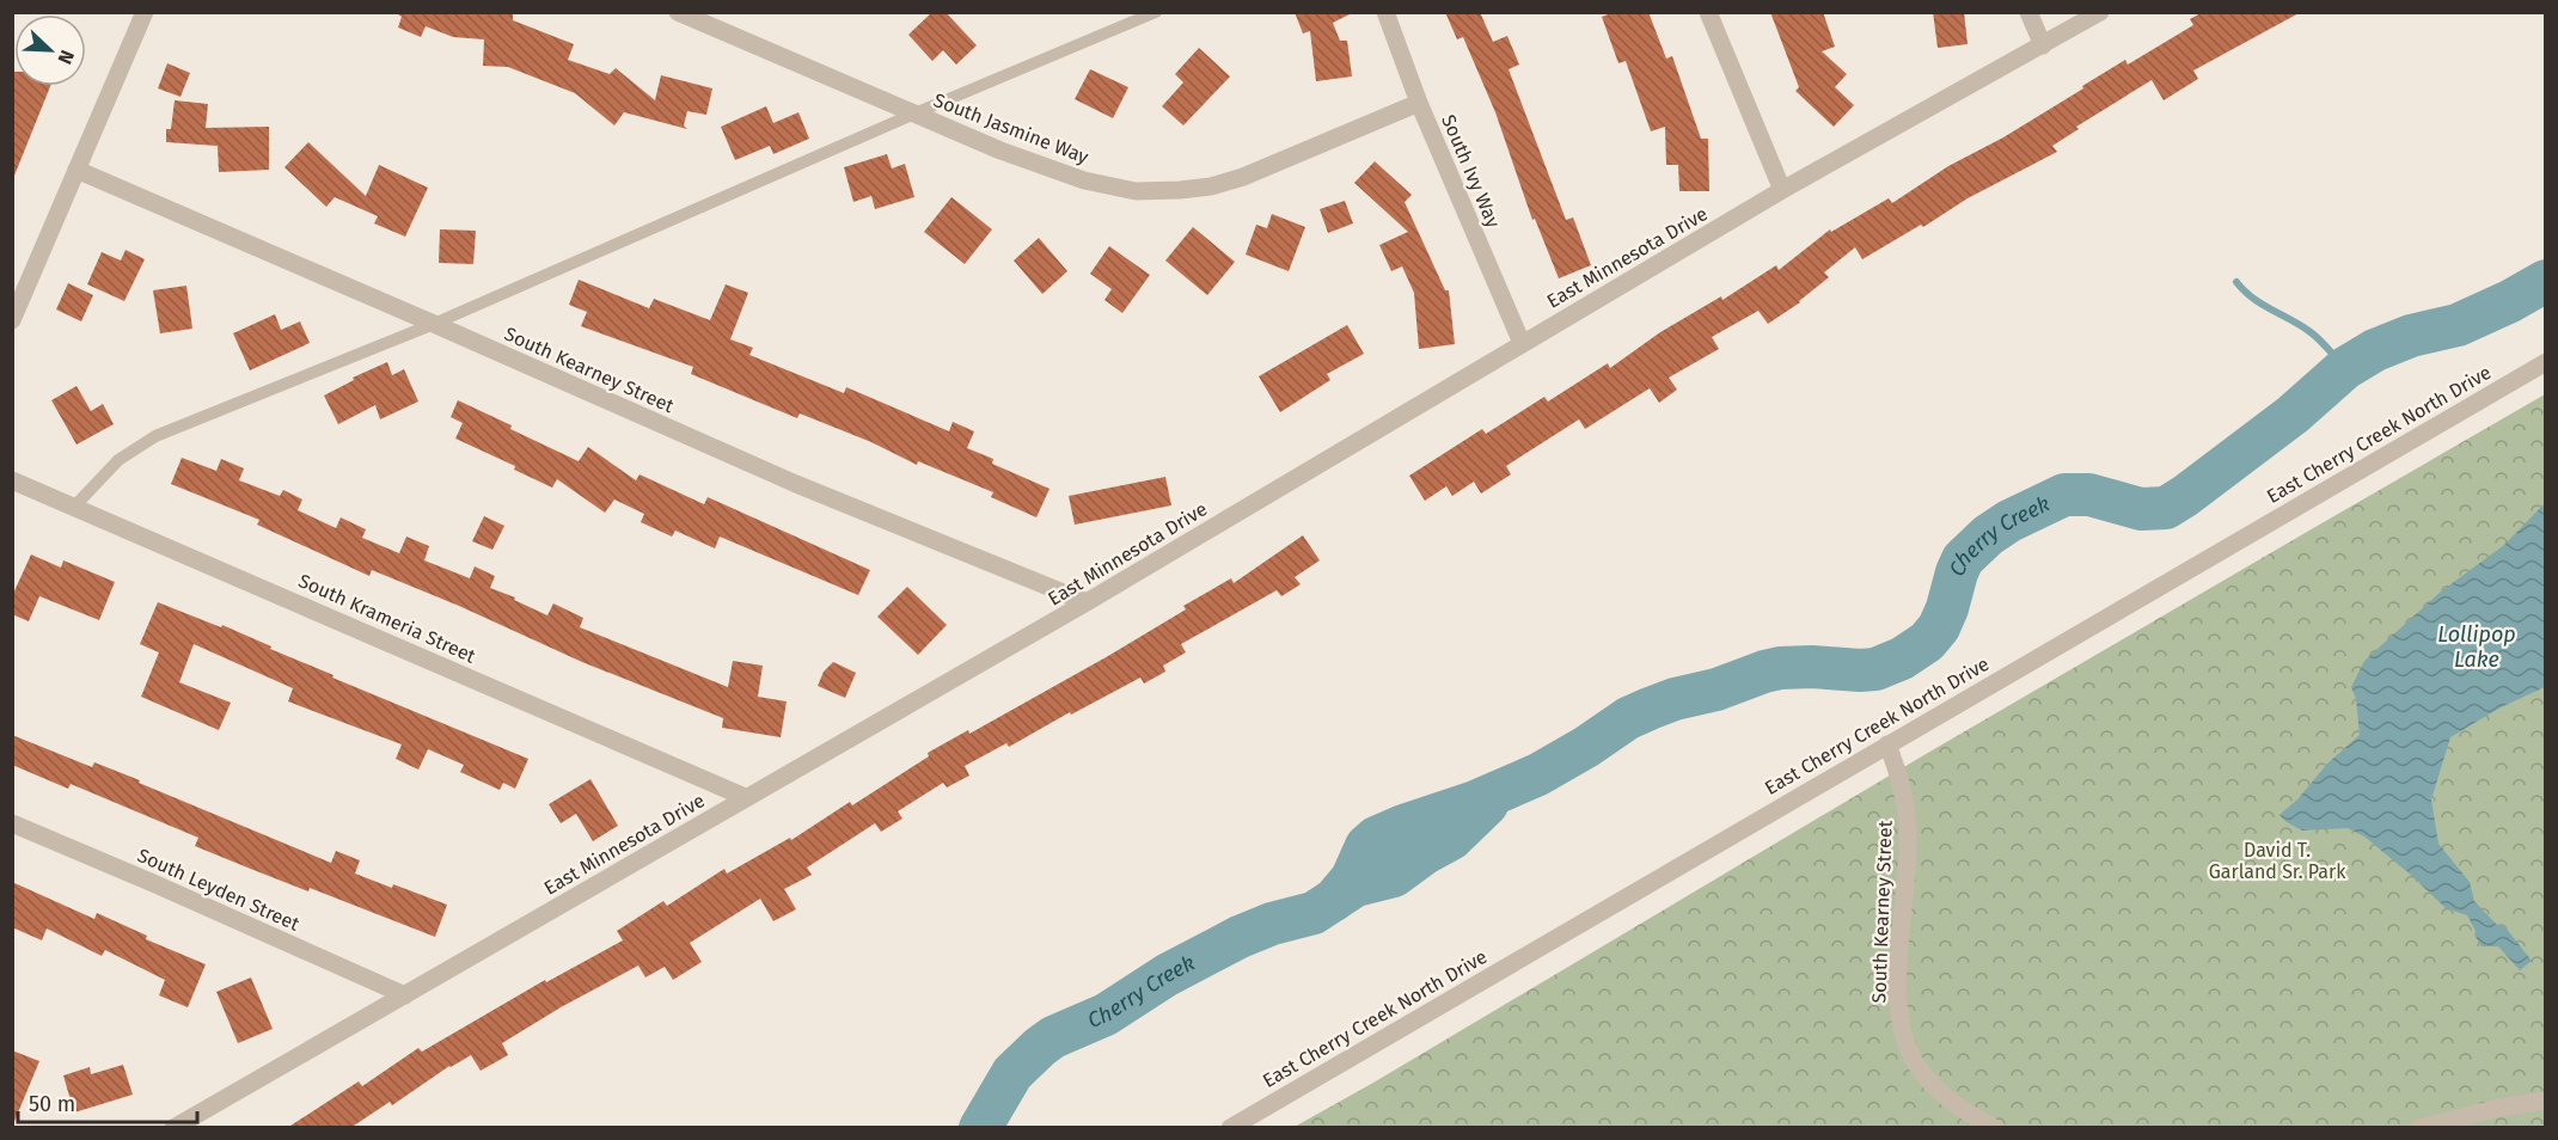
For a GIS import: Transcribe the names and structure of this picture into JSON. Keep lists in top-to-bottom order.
{
  "streets": {
    "street": [
      "South Jasmine Way",
      "South Ivy Way",
      "East Minnesota Drive",
      "South Kearney Street",
      "East Cherry Creek North Drive",
      "South Krameria Street",
      "South Leyden Street"
    ]
  },
  "crossings": [
    ["South Jasmine Way", "South Ivy Way"],
    ["South Ivy Way", "East Minnesota Drive"],
    ["East Minnesota Drive", "South Kearney Street"],
    ["East Minnesota Drive", "South Krameria Street"],
    ["East Minnesota Drive", "South Leyden Street"],
    ["South Kearney Street", "East Cherry Creek North Drive"]
  ],
  "water": ["Cherry Creek", "Lollipop Lake"],
  "parks": ["David T. Garland Sr. Park"],
  "scale_bar": "50 m",
  "north": "bottom right"
}
